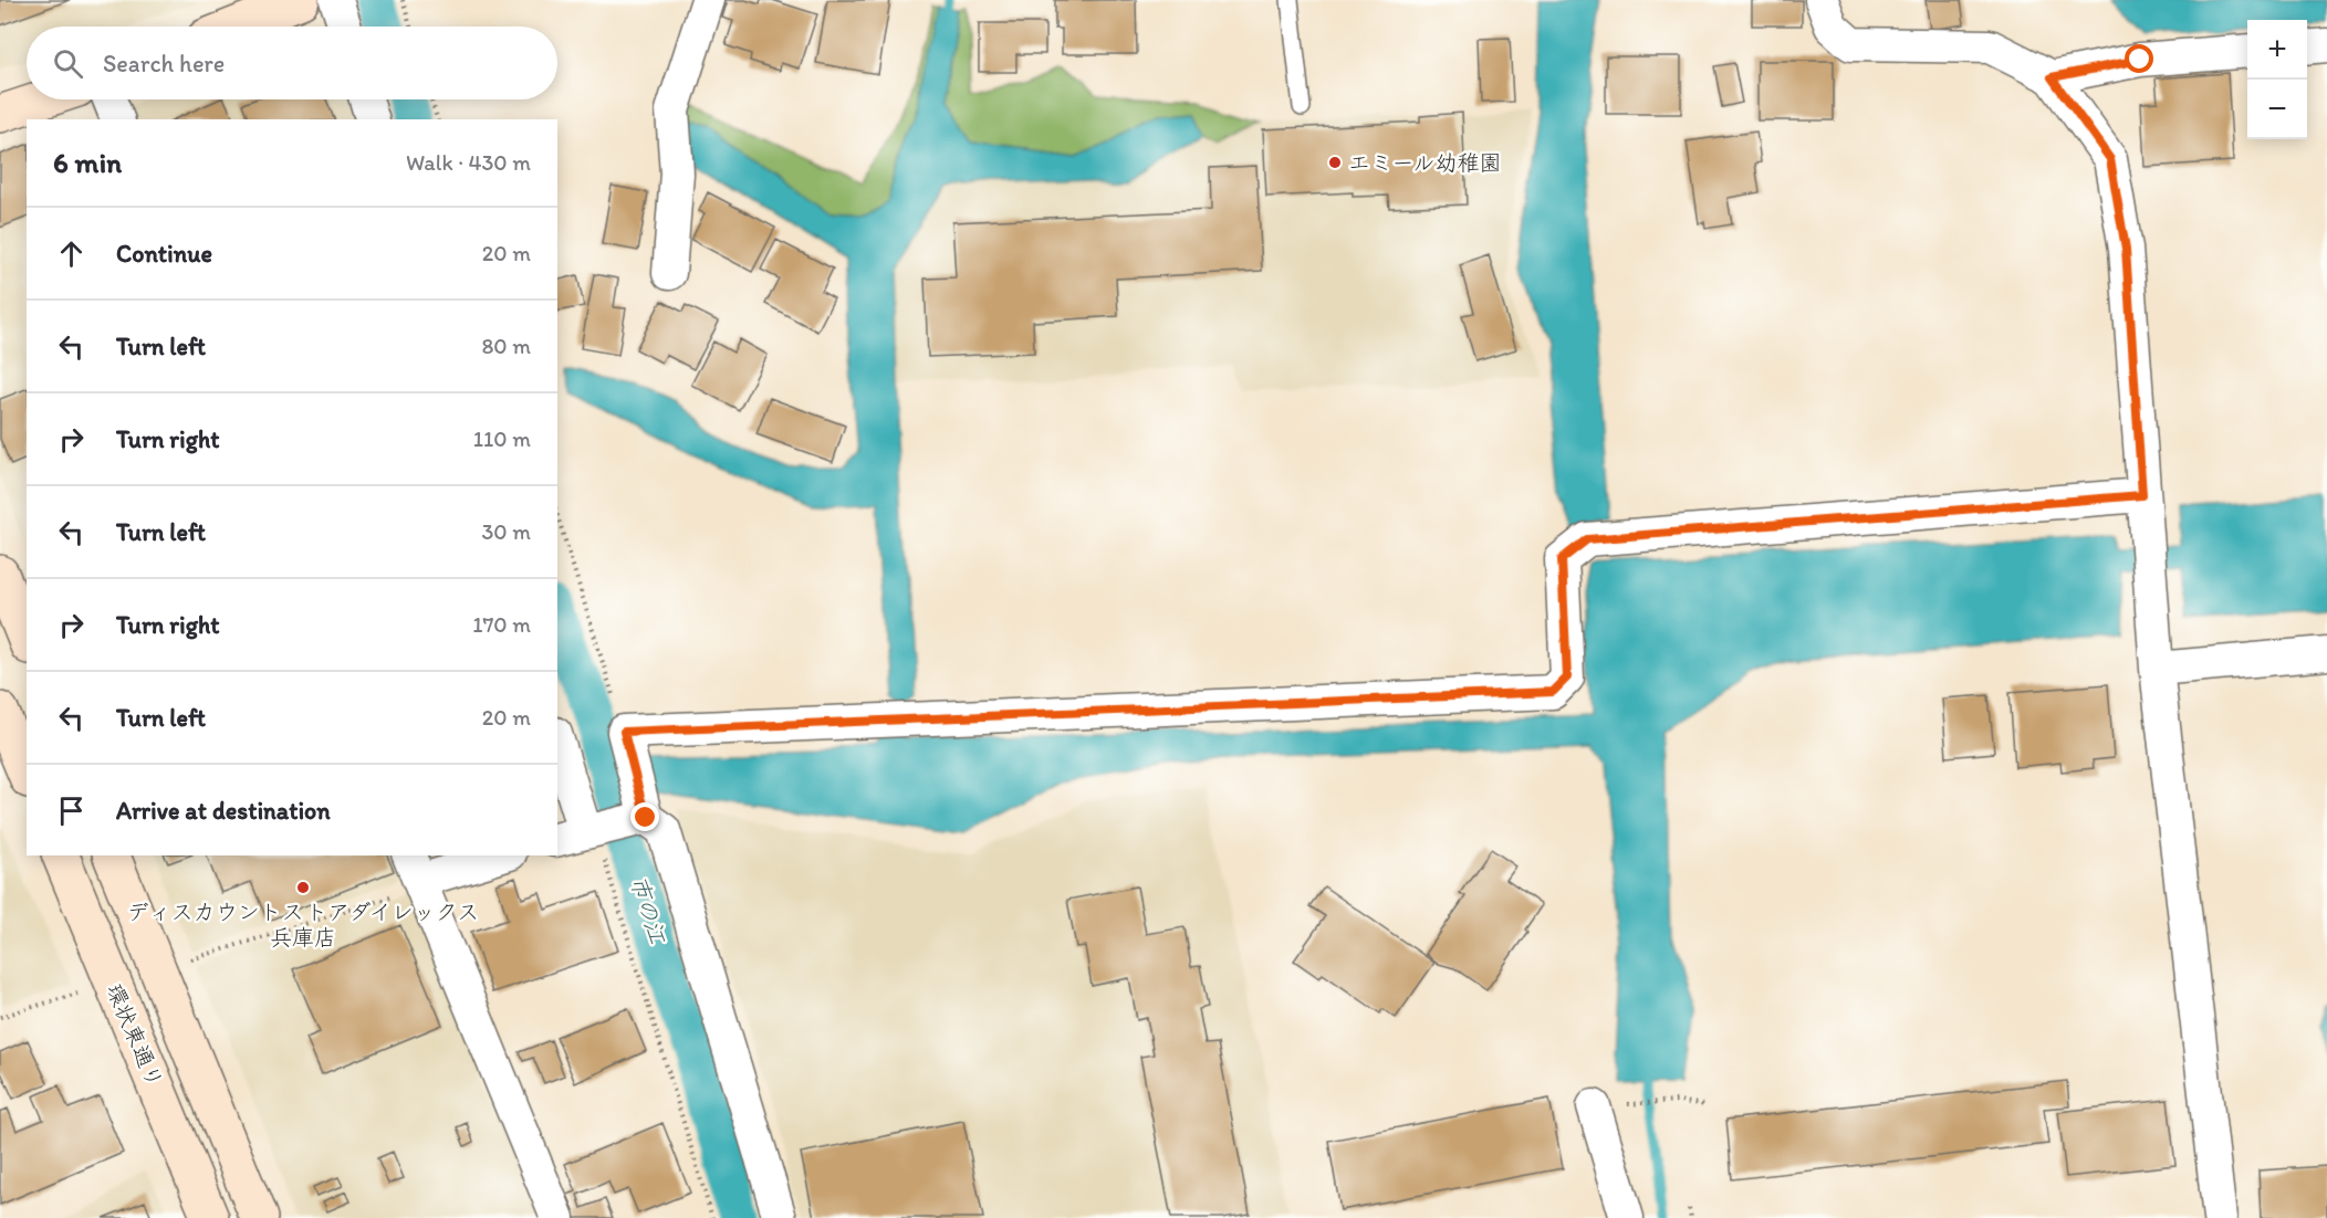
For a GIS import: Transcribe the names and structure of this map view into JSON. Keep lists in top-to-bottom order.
{
  "streets": {
    "main road": ["環状東通り"]
  },
  "water": ["市の江"],
  "places": ["エミール幼稚園", "ディスカウントストアダイレックス 兵庫店"],
  "page": {
    "map_buttons": ["+", "−"],
    "search": "Search here",
    "heading": ["6 min", "Walk · 430 m"],
    "list": [
      ["Continue", "20 m"],
      ["Turn left", "80 m"],
      ["Turn right", "110 m"],
      ["Turn left", "30 m"],
      ["Turn right", "170 m"],
      ["Turn left", "20 m"],
      "Arrive at destination"
    ]
  }
}
